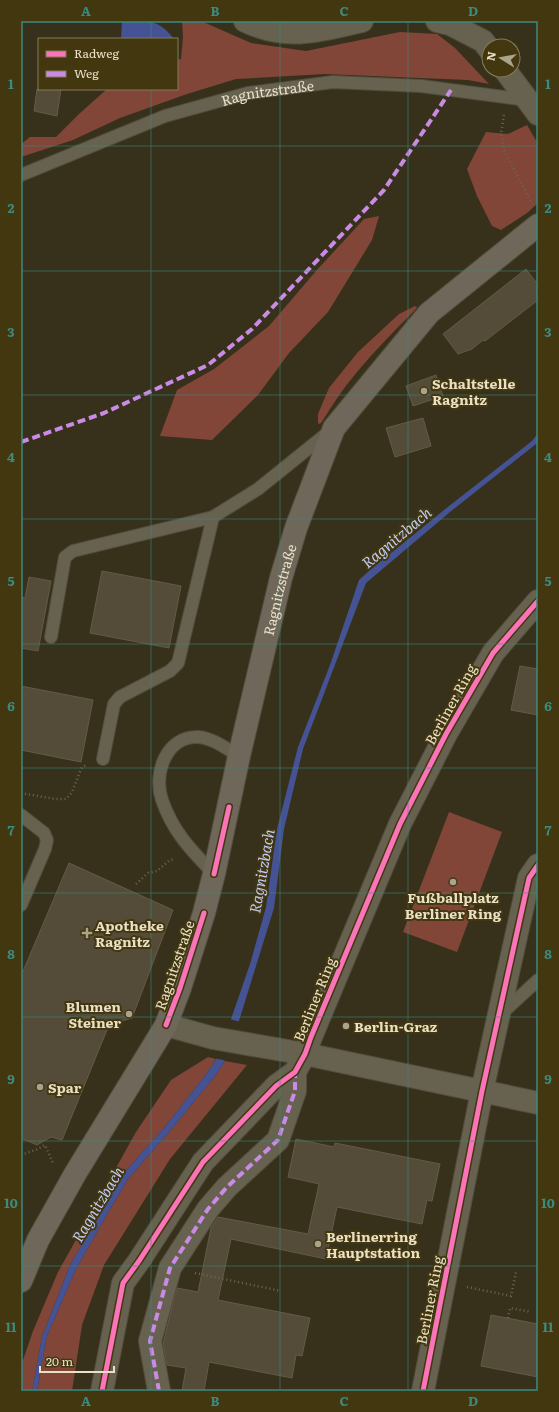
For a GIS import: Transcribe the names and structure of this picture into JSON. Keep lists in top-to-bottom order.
{
  "streets": {
    "main road": ["Ragnitzstraße"],
    "street": ["Berliner Ring"]
  },
  "crossings": [
    ["Ragnitzstraße", "Berliner Ring"]
  ],
  "water": ["Ragnitzbach"],
  "places": {
    "other": [
      "Schaltstelle Ragnitz",
      "Fußballplatz Berliner Ring",
      "Blumen Steiner",
      "Berlin-Graz",
      "Spar",
      "Berlinerring Hauptstation"
    ],
    "health": ["Apotheke Ragnitz"]
  },
  "legend": ["Radweg", "Weg"],
  "scale_bar": "20 m",
  "north": "left",
  "grid": {
    "columns": [
      "A",
      "B",
      "C",
      "D"
    ],
    "rows": [
      "1",
      "2",
      "3",
      "4",
      "5",
      "6",
      "7",
      "8",
      "9",
      "10",
      "11"
    ]
  }
}
